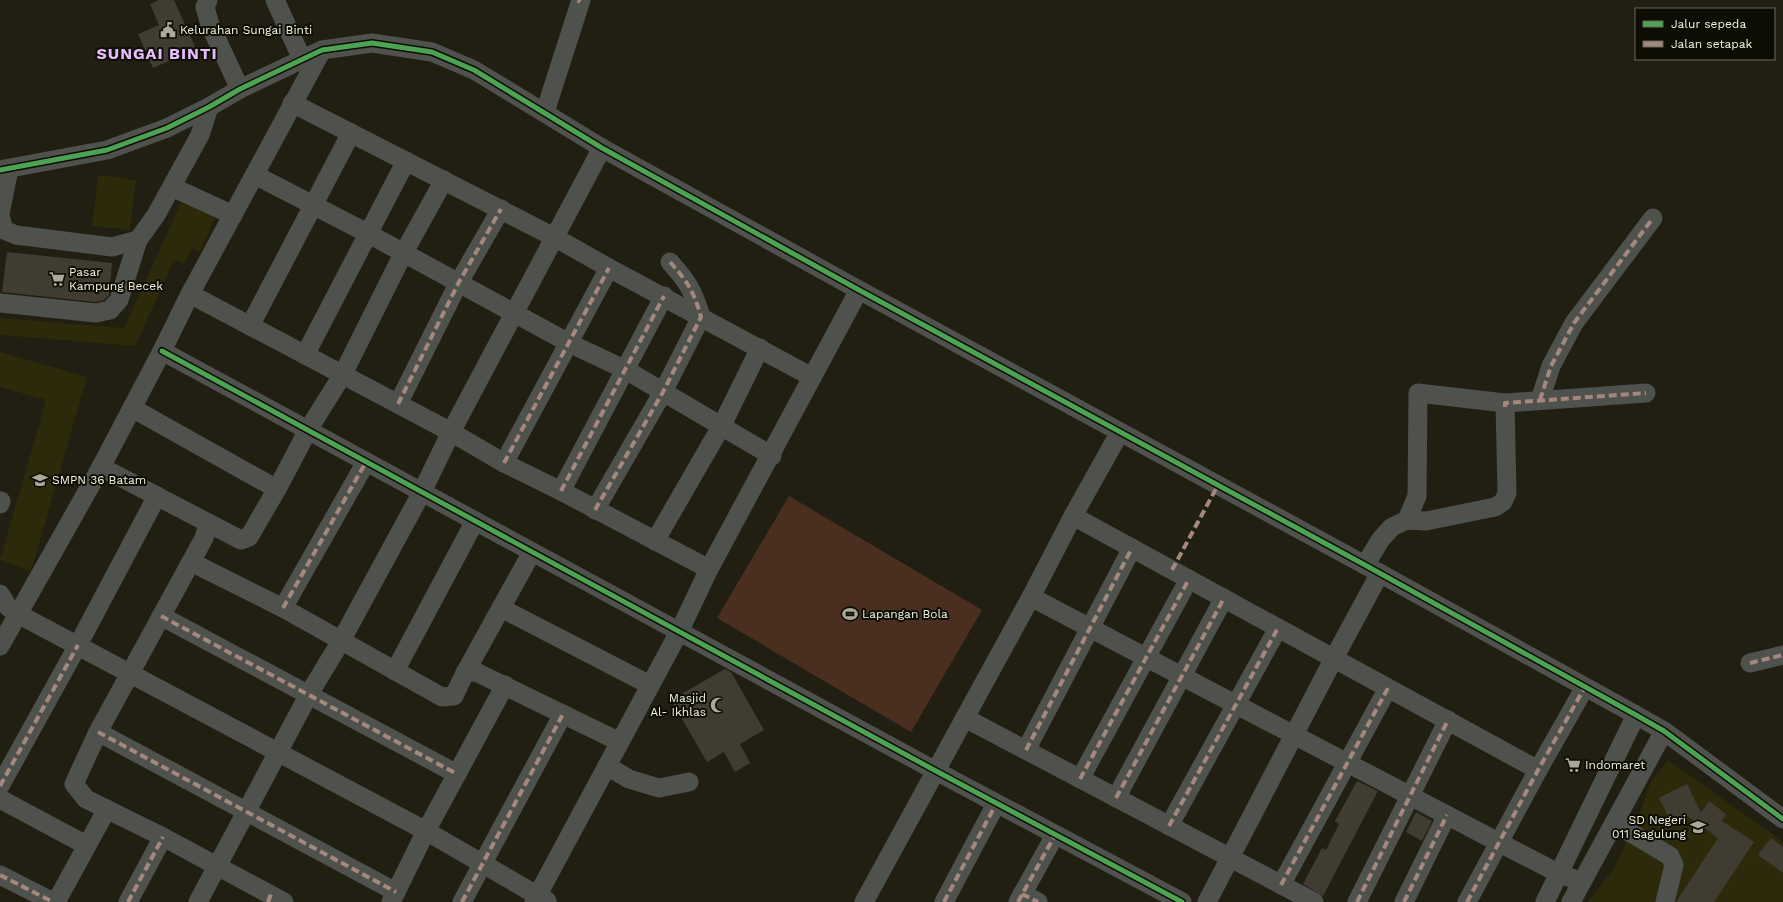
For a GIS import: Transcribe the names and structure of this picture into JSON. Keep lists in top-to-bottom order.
{
  "districts": ["SUNGAI BINTI"],
  "places": {
    "public building": ["Kelurahan Sungai Binti"],
    "supermarket": ["Pasar Kampung Becek", "Indomaret"],
    "school or university": ["SMPN 36 Batam", "SD Negeri 011 Sagulung"],
    "sports": ["Lapangan Bola"],
    "mosque": ["Masjid Al- Ikhlas"]
  },
  "legend": ["Jalur sepeda", "Jalan setapak"]
}
